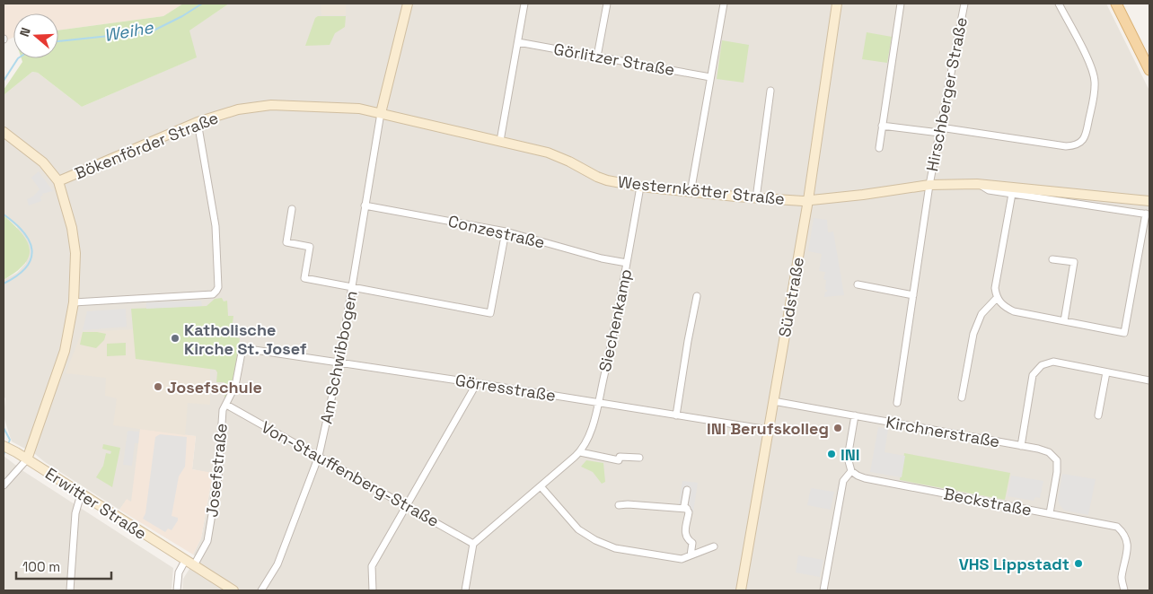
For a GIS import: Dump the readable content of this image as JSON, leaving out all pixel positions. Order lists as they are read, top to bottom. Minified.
{"streets":{"street":["Görlitzer Straße","Hirschberger Straße","Bökenförder Straße","Westernkötter Straße","Conzestraße","Südstraße","Siechenkamp","Am Schwibbogen","Görresstraße","Kirchnerstraße","Josefstraße","Von-Stauffenberg-Straße","Beckstraße","Erwitter Straße"]},"crossings":[["Hirschberger Straße","Westernkötter Straße"],["Bökenförder Straße","Westernkötter Straße"],["Bökenförder Straße","Am Schwibbogen"],["Bökenförder Straße","Erwitter Straße"],["Westernkötter Straße","Südstraße"],["Westernkötter Straße","Siechenkamp"],["Westernkötter Straße","Am Schwibbogen"],["Conzestraße","Siechenkamp"],["Conzestraße","Am Schwibbogen"],["Südstraße","Görresstraße"],["Südstraße","Kirchnerstraße"],["Siechenkamp","Görresstraße"],["Siechenkamp","Von-Stauffenberg-Straße"],["Am Schwibbogen","Görresstraße"],["Am Schwibbogen","Von-Stauffenberg-Straße"],["Görresstraße","Josefstraße"],["Kirchnerstraße","Beckstraße"],["Josefstraße","Von-Stauffenberg-Straße"],["Josefstraße","Erwitter Straße"]],"water":["Weihe"],"places":["Katholische Kirche St. Josef","Josefschule","INI Berufskolleg","INI","VHS Lippstadt"],"scale_bar":"100 m","north":"left"}
